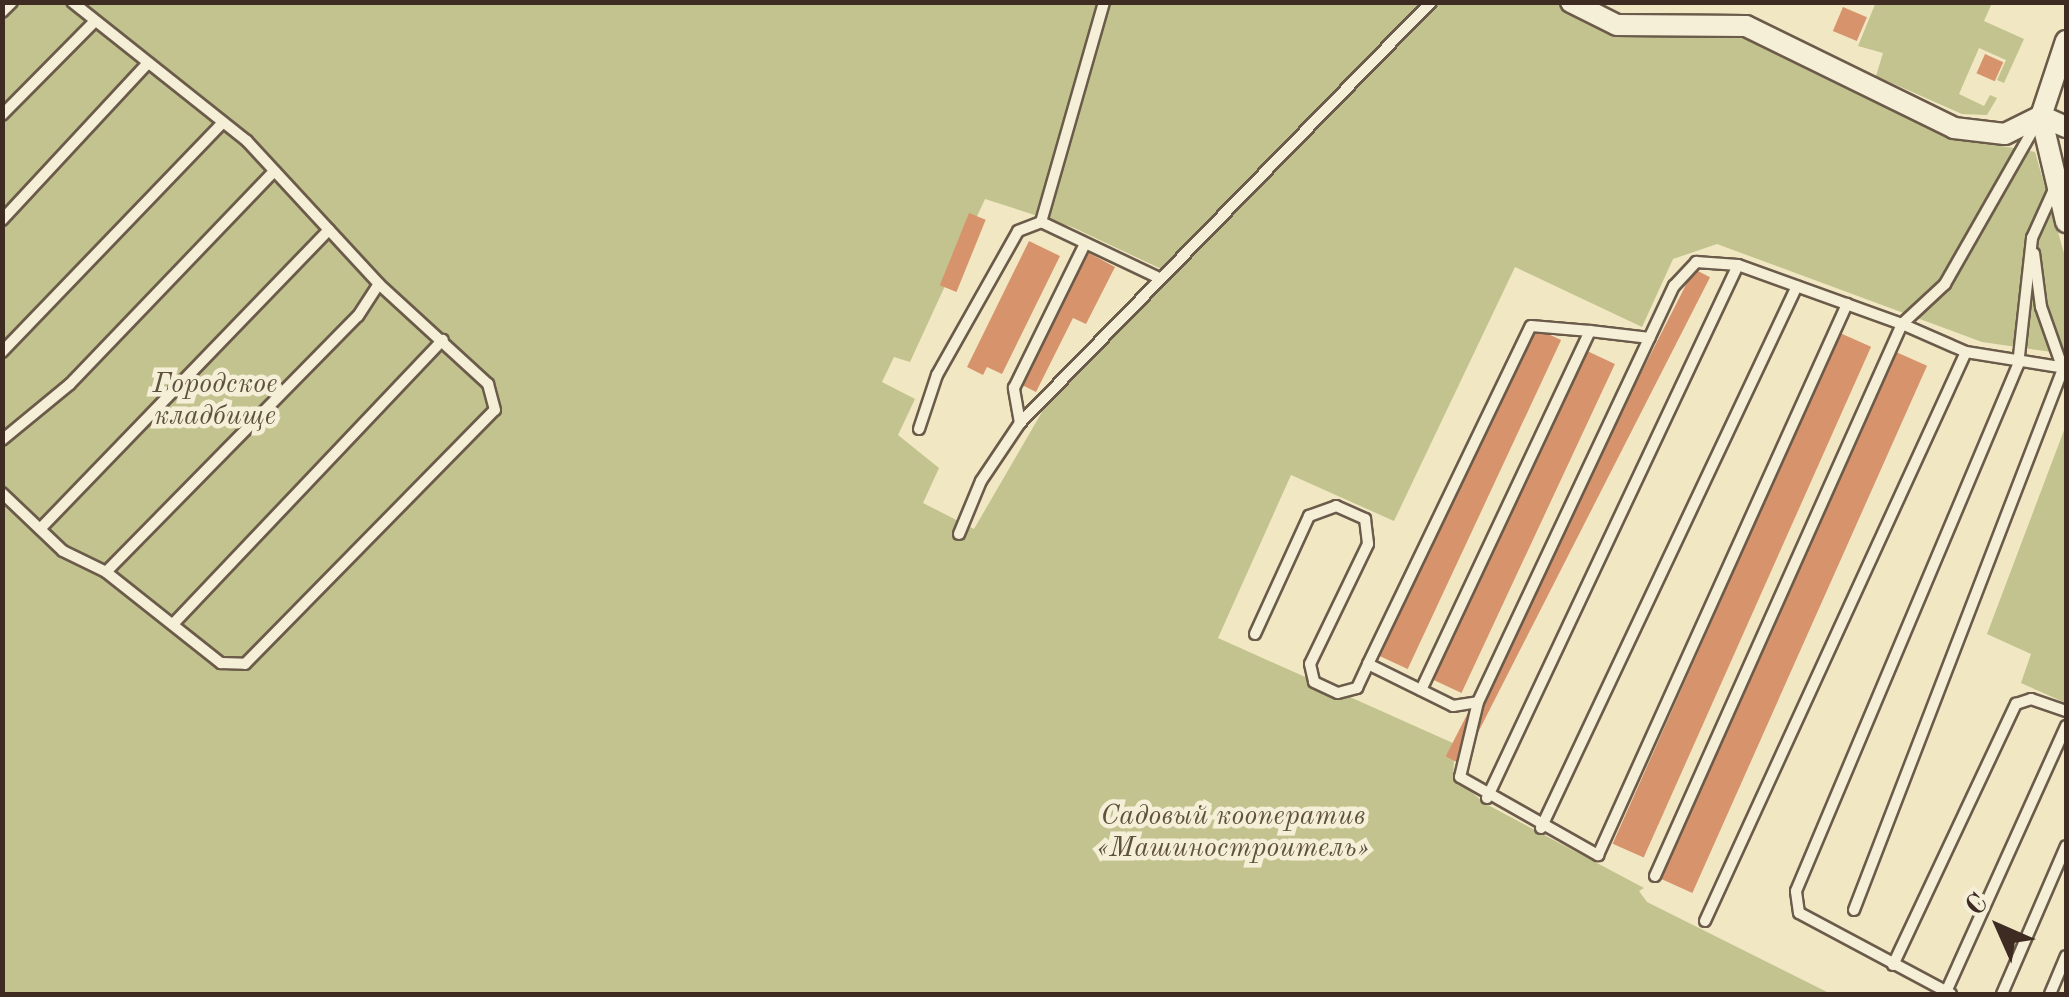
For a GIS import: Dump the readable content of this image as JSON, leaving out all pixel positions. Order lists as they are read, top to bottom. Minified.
{"parks":["Городское кладбище","Садовый кооператив «Машиностроитель»"],"north":"top left"}
